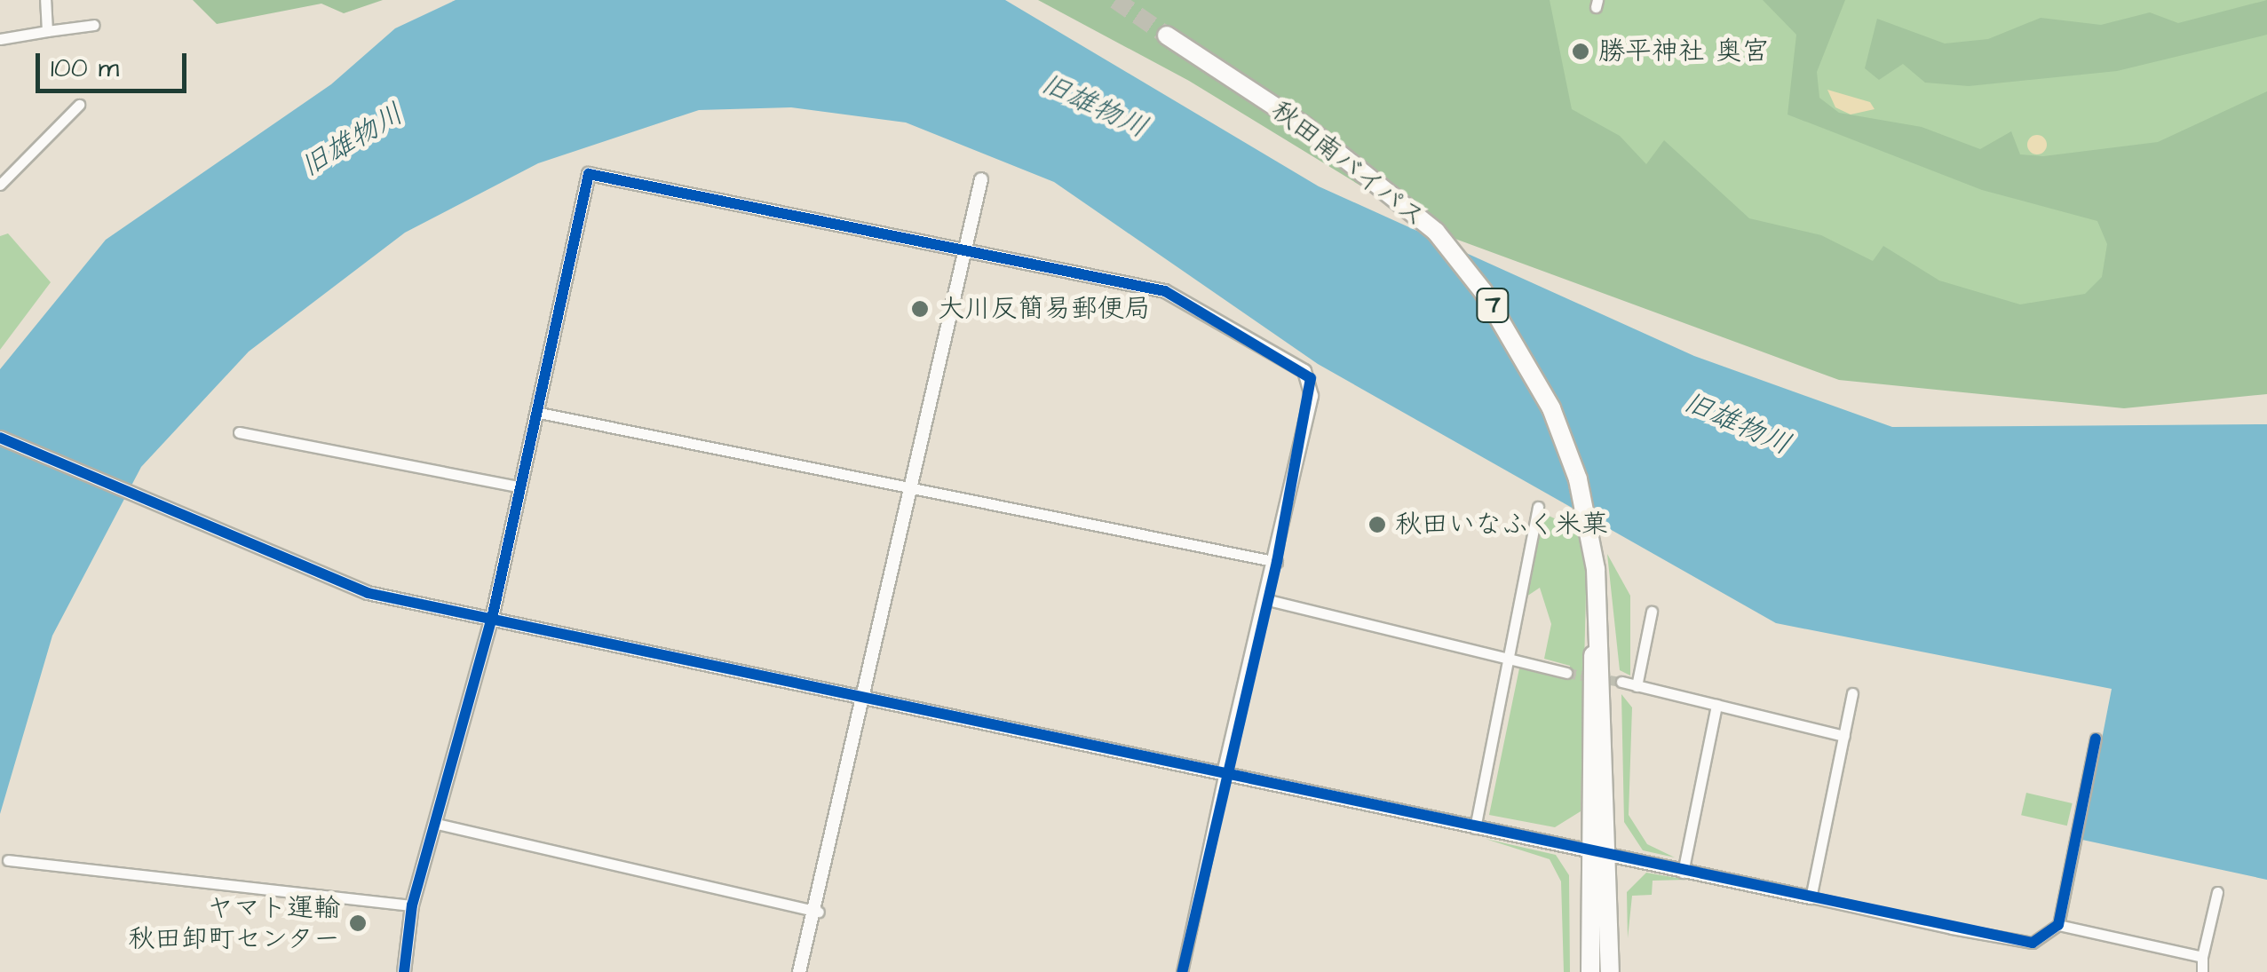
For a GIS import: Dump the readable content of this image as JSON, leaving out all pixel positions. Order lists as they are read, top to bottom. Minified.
{"streets":{"highway":["秋田南バイパス","7"]},"water":["旧雄物川"],"places":["勝平神社 奥宮","大川反簡易郵便局","秋田いなふく米菓","ヤマト運輸 秋田卸町センター"],"scale_bar":"100 m"}
